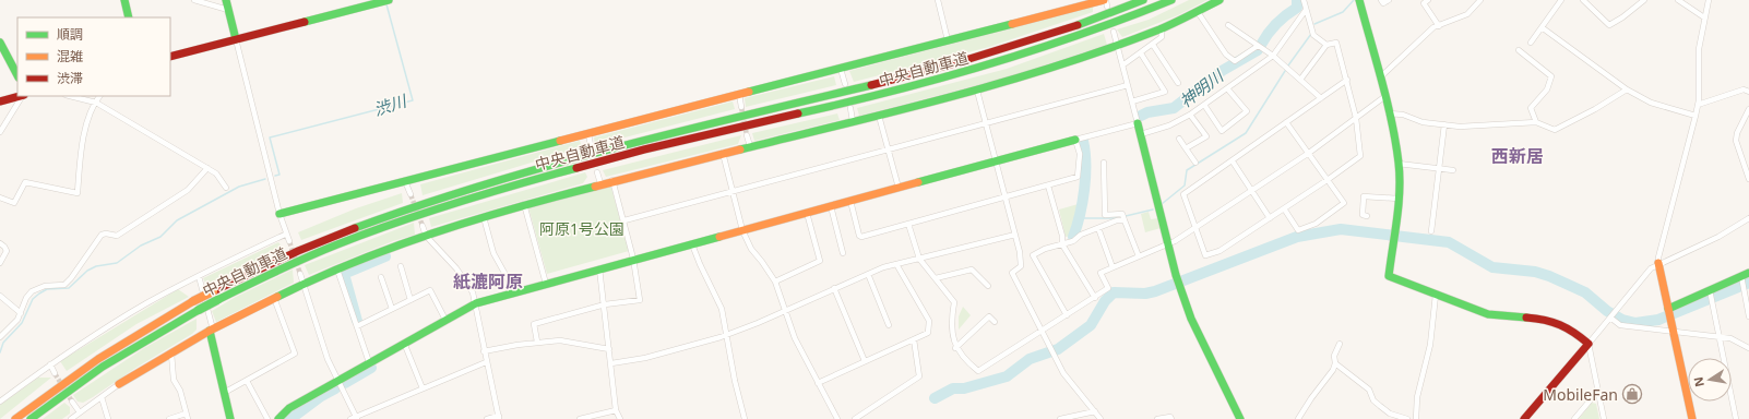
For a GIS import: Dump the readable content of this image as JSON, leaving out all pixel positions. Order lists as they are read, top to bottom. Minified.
{"streets":{"main road":["中央自動車道"]},"districts":["西新居","紙漉阿原"],"water":["神明川","渋川"],"parks":["阿原1号公園"],"places":{"shop":["MobileFan"]},"legend":["順調","混雑","渋滞"],"north":"left"}
